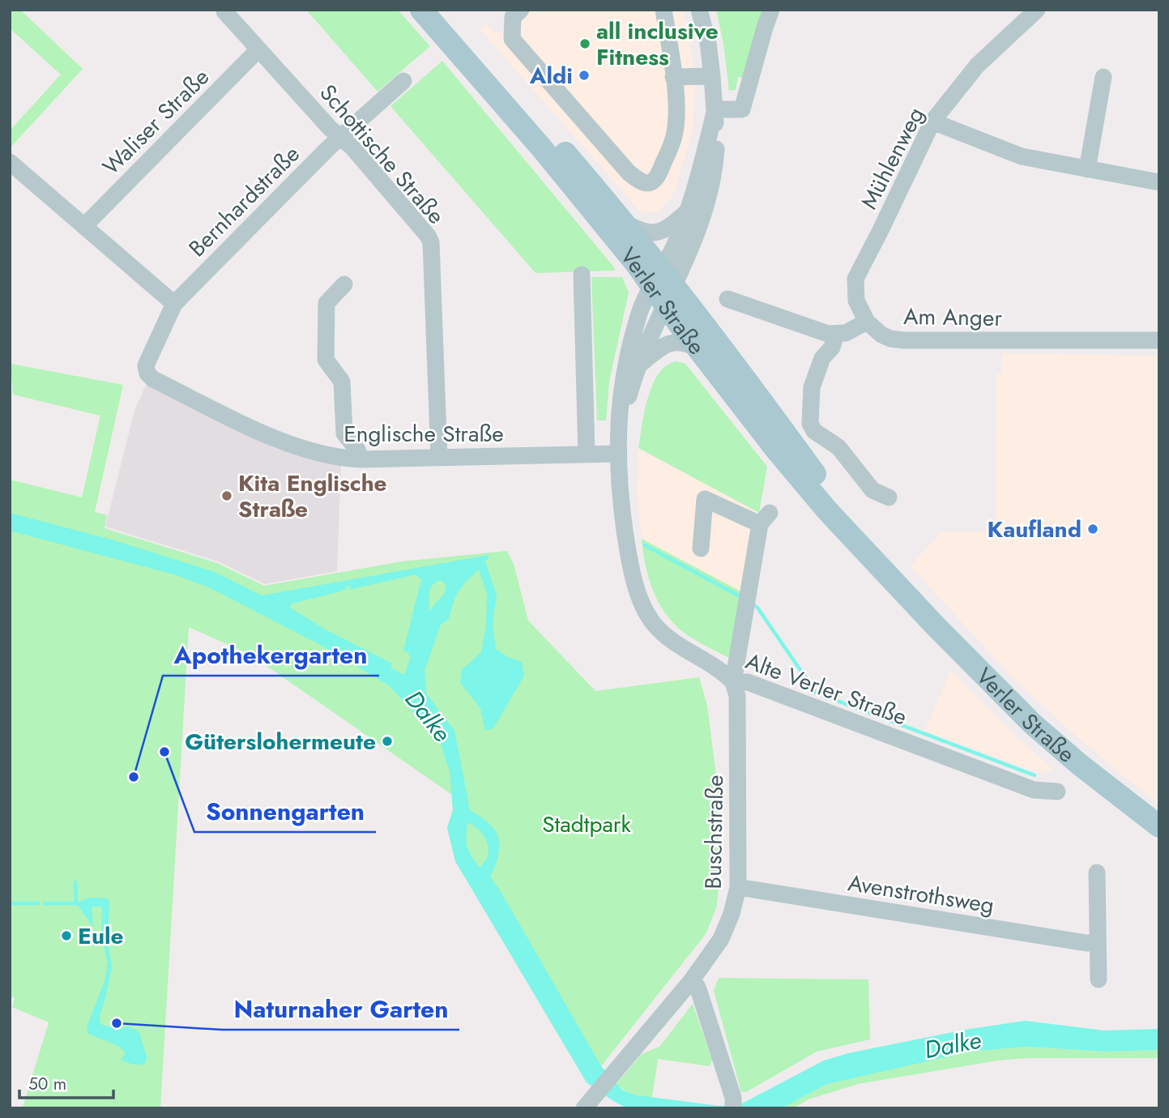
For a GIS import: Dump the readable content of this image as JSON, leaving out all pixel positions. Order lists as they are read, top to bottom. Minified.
{"streets":{"main road":["Verler Straße"],"street":["Waliser Straße","Schottische Straße","Mühlenweg","Bernhardstraße","Am Anger","Englische Straße","Alte Verler Straße","Buschstraße","Avenstrothsweg"]},"crossings":[["Waliser Straße","Schottische Straße"],["Schottische Straße","Bernhardstraße"],["Schottische Straße","Englische Straße"],["Mühlenweg","Am Anger"],["Bernhardstraße","Englische Straße"],["Verler Straße","Alte Verler Straße"],["Englische Straße","Alte Verler Straße"],["Alte Verler Straße","Buschstraße"],["Buschstraße","Avenstrothsweg"]],"water":["Dalke"],"parks":["Stadtpark"],"places":["all inclusive Fitness","Aldi","Kita Englische Straße","Kaufland","Güterslohermeute","Sonnengarten","Apothekergarten","Eule","Naturnaher Garten"],"scale_bar":"50 m"}
